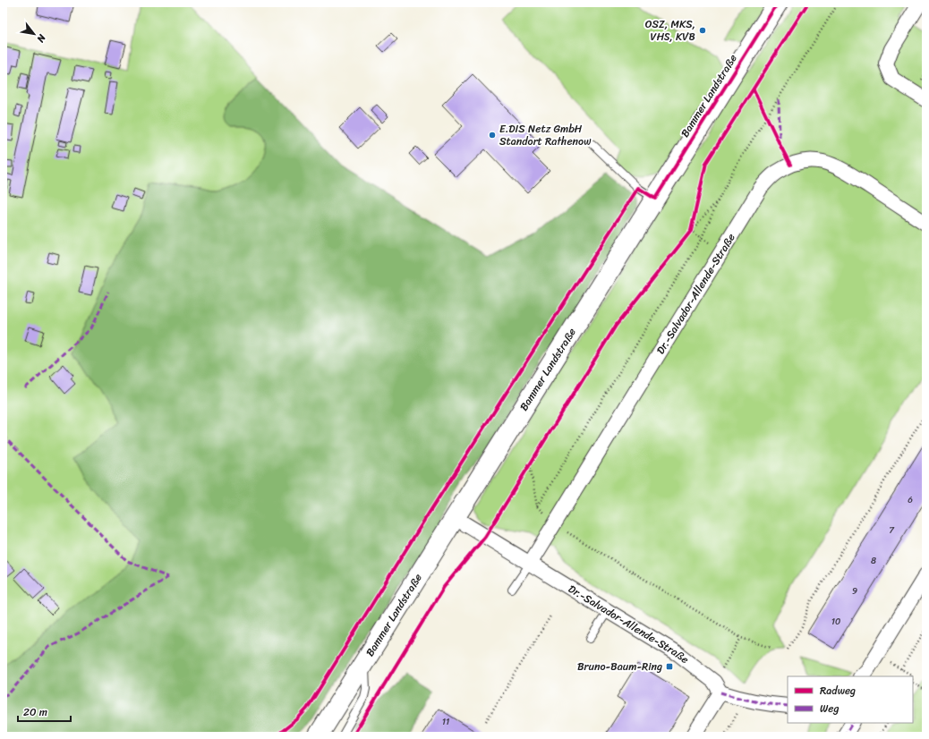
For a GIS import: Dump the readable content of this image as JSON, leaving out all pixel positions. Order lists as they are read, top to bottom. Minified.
{"streets":{"main road":["Bammer Landstraße"],"street":["Dr.-Salvador-Allende-Straße"]},"crossings":[["Bammer Landstraße","Dr.-Salvador-Allende-Straße"]],"places":{"other":["OSZ, MKS, VHS, KVB","E.DIS Netz GmbH Standort Rathenow"],"transit":["Bruno-Baum-Ring"]},"house_numbers":["6","7","8","9","10","11"],"legend":["Radweg","Weg"],"scale_bar":"20 m","north":"bottom right"}
